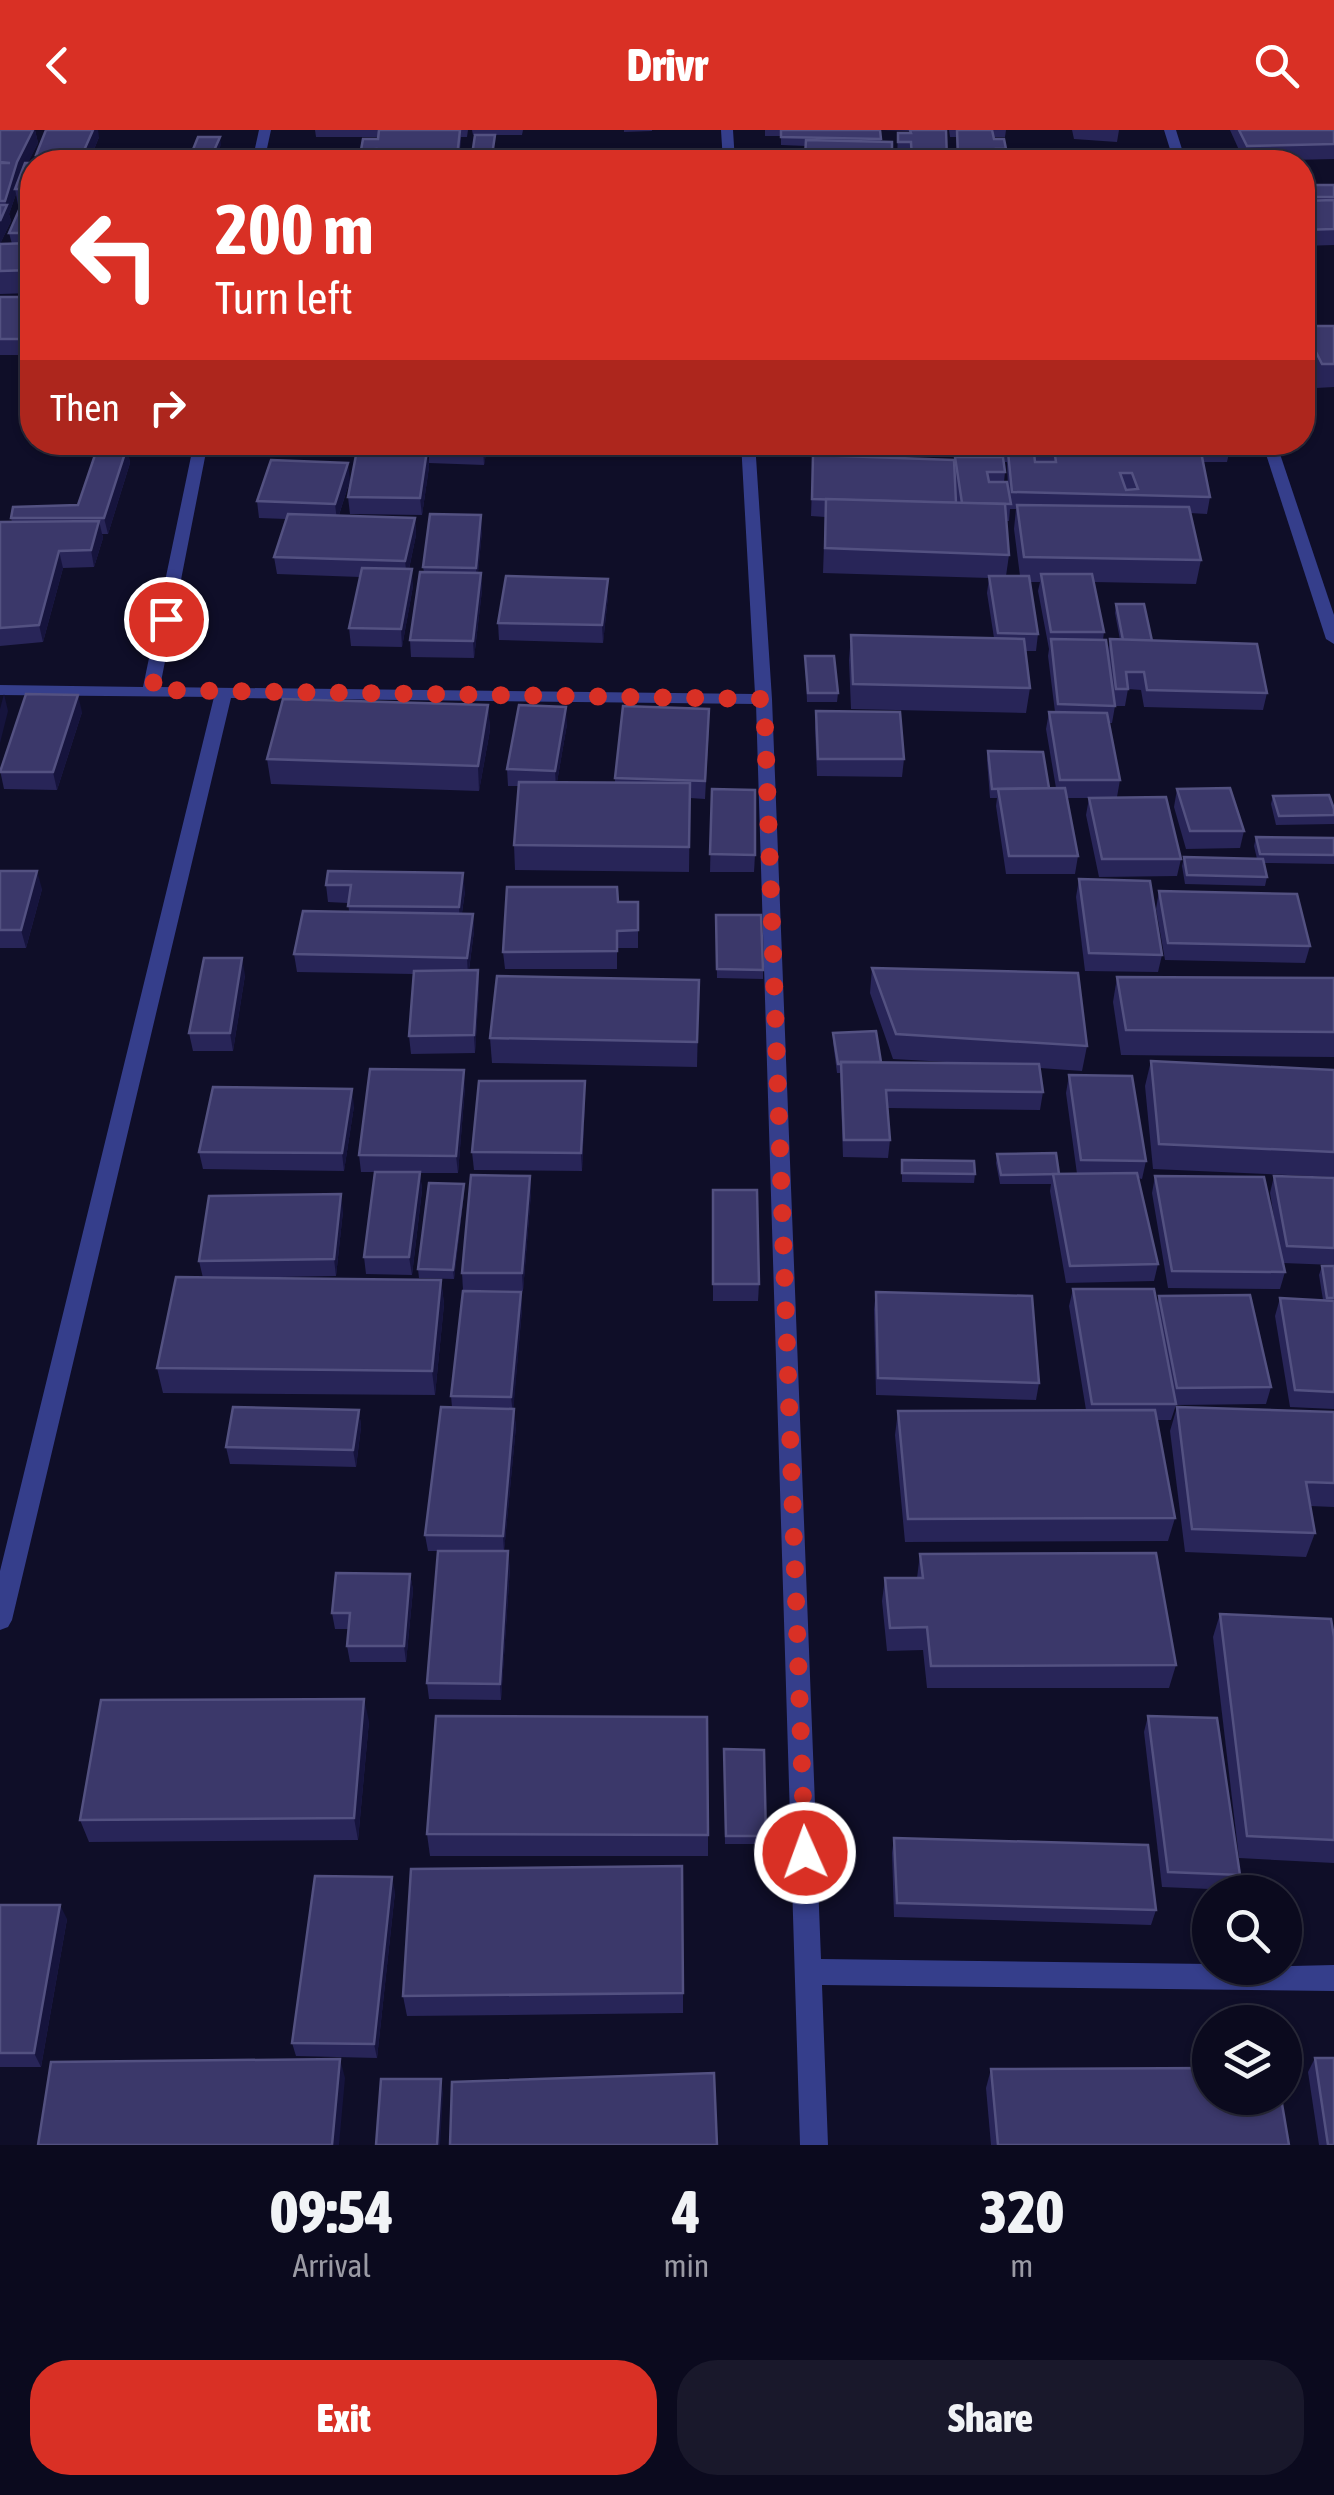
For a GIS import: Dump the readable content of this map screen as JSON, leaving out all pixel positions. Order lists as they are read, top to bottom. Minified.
{"page":{"header":"Drivr","turn":["200 m","Turn left"],"then":"Then","eta":["09:54","Arrival","4","min","320","m"],"buttons":["Exit","Share"]}}
